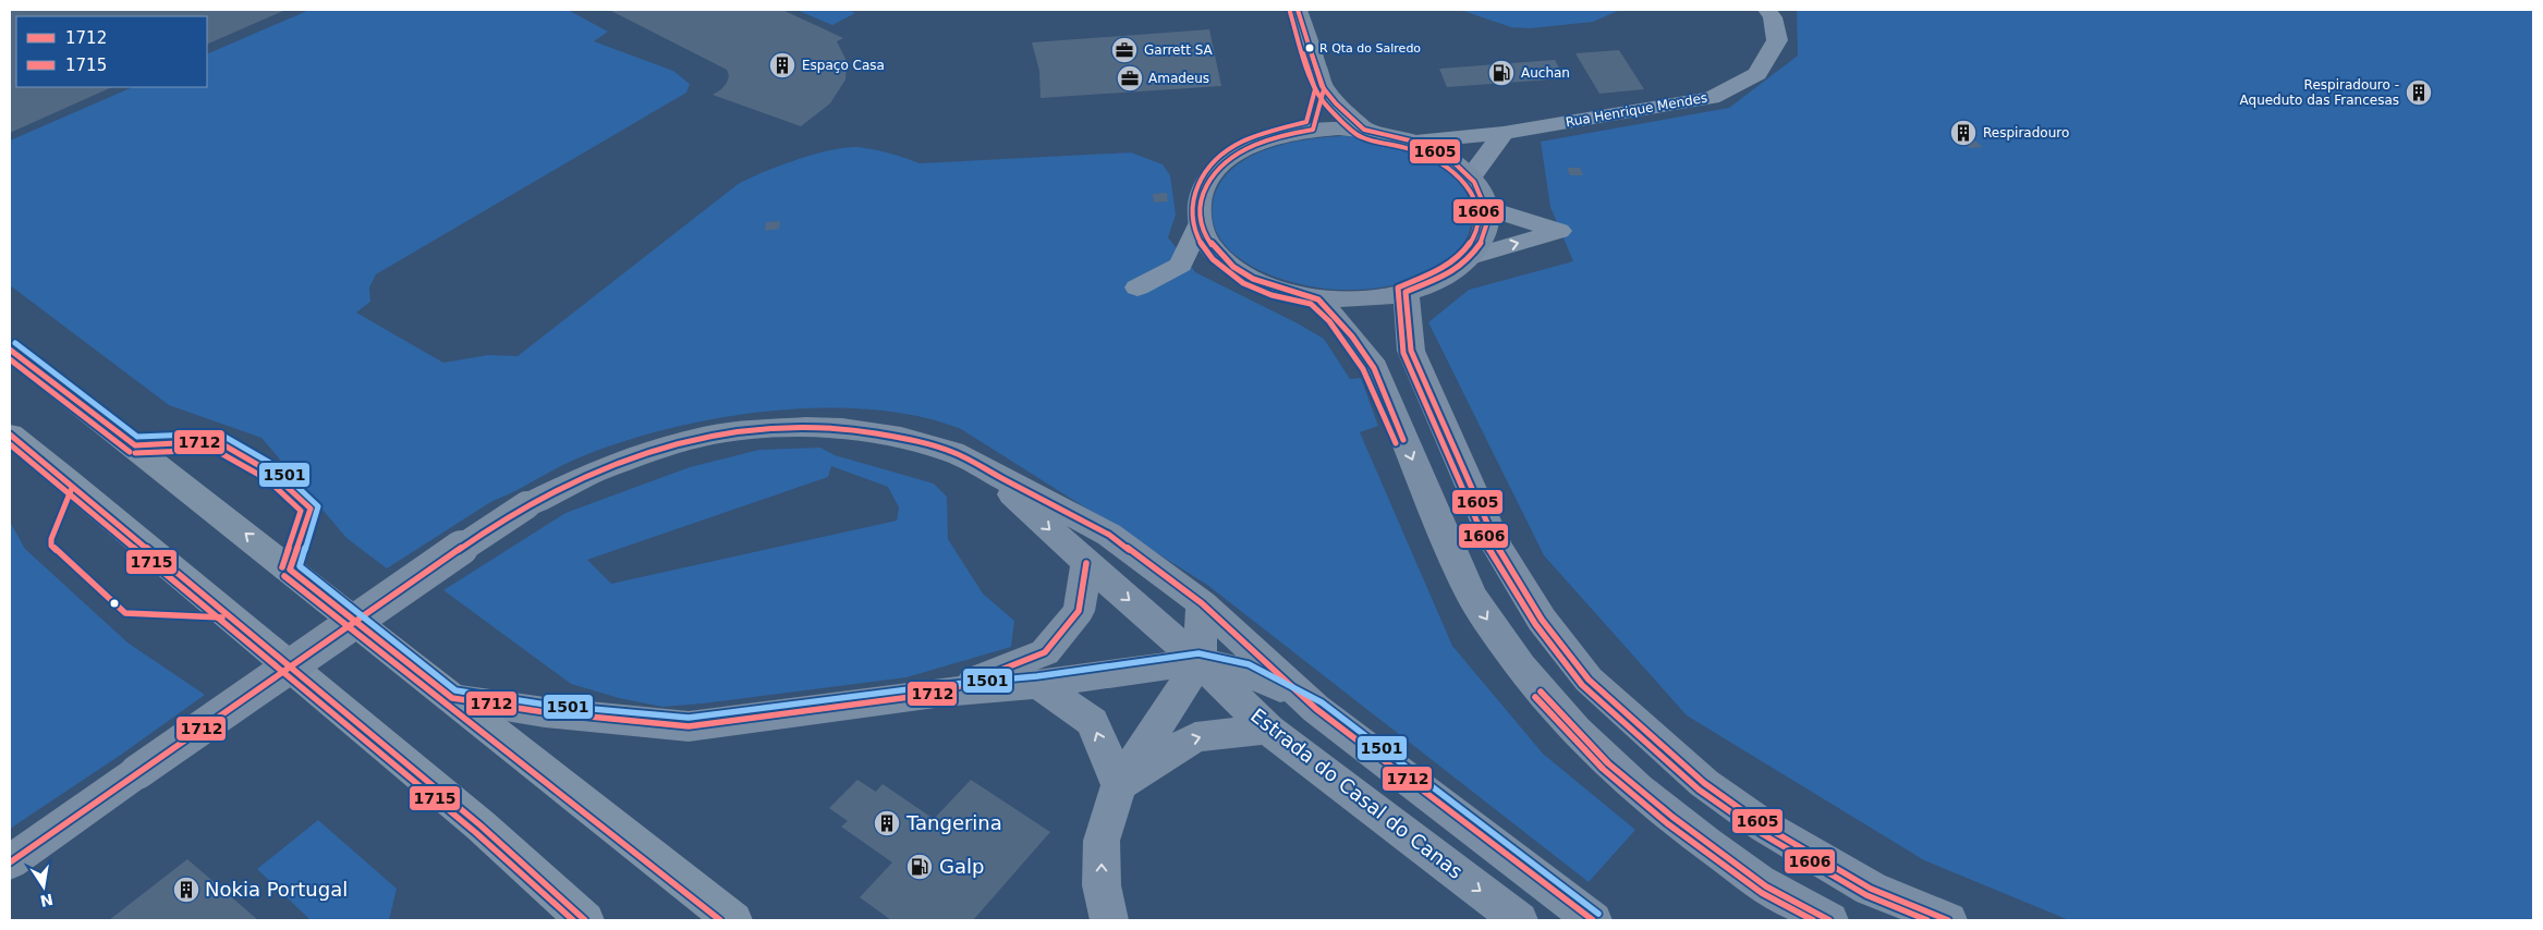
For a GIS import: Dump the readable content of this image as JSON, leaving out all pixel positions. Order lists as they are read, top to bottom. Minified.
{"streets":{"street":["Rua Henrique Mendes","Estrada do Casal do Canas"]},"places":{"other":["R Qta do Salredo"],"office":["Garrett SA","Amadeus"],"building":["Espaço Casa","Respiradouro - Aqueduto das Francesas","Respiradouro","Tangerina","Nokia Portugal"],"fuel station":["Auchan","Galp"]},"lines":["transit line 1605","transit line 1606","transit line 1501","transit line 1712","transit line 1715"],"legend":["1712","1715"],"north":"bottom"}
